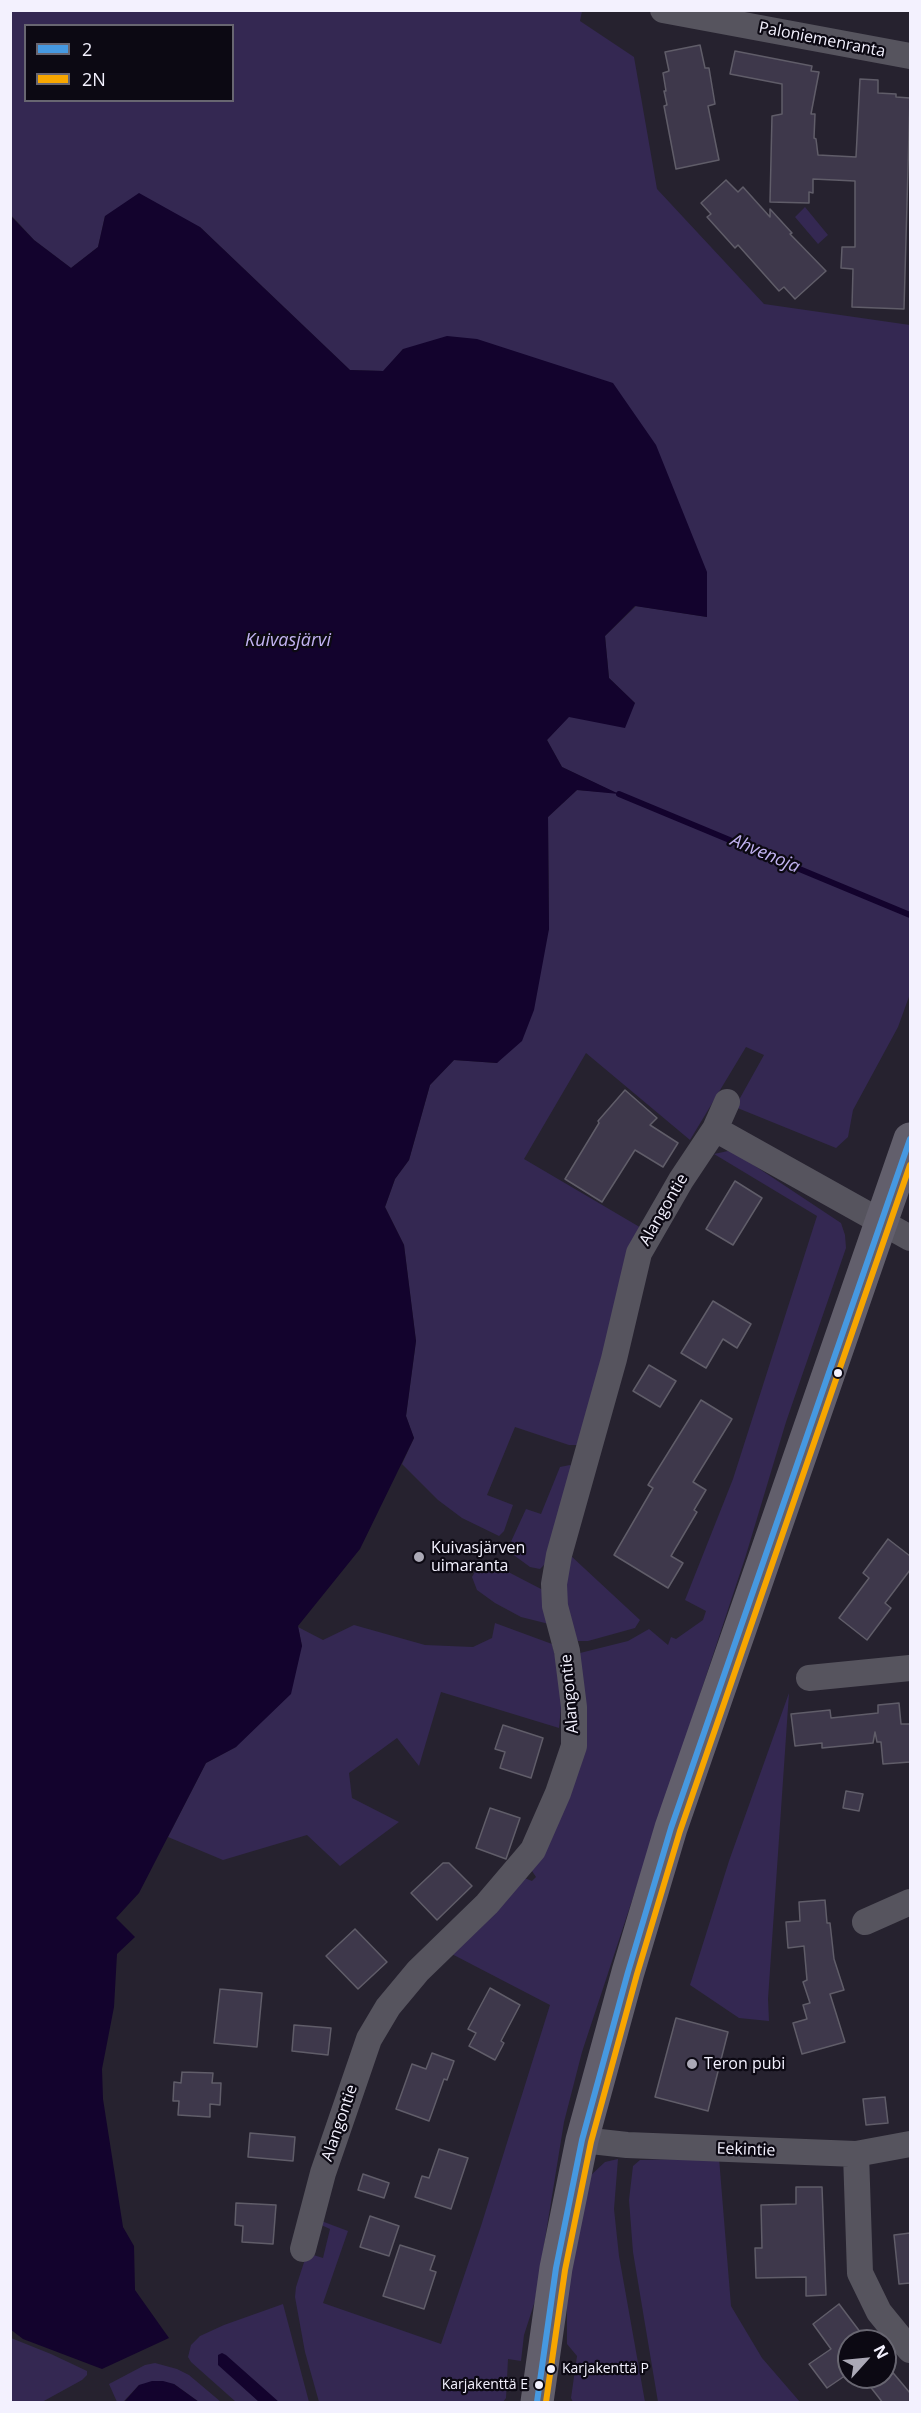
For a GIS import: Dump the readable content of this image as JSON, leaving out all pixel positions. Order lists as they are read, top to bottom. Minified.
{"streets":{"street":["Paloniemenranta","Alangontie","Eekintie"]},"water":["Kuivasjärvi","Ahvenoja"],"places":["Kuivasjärven uimaranta","Teron pubi","Karjakenttä P","Karjakenttä E"],"lines":["transit line 2","transit line 2N"],"legend":["2","2N"],"north":"top right"}
